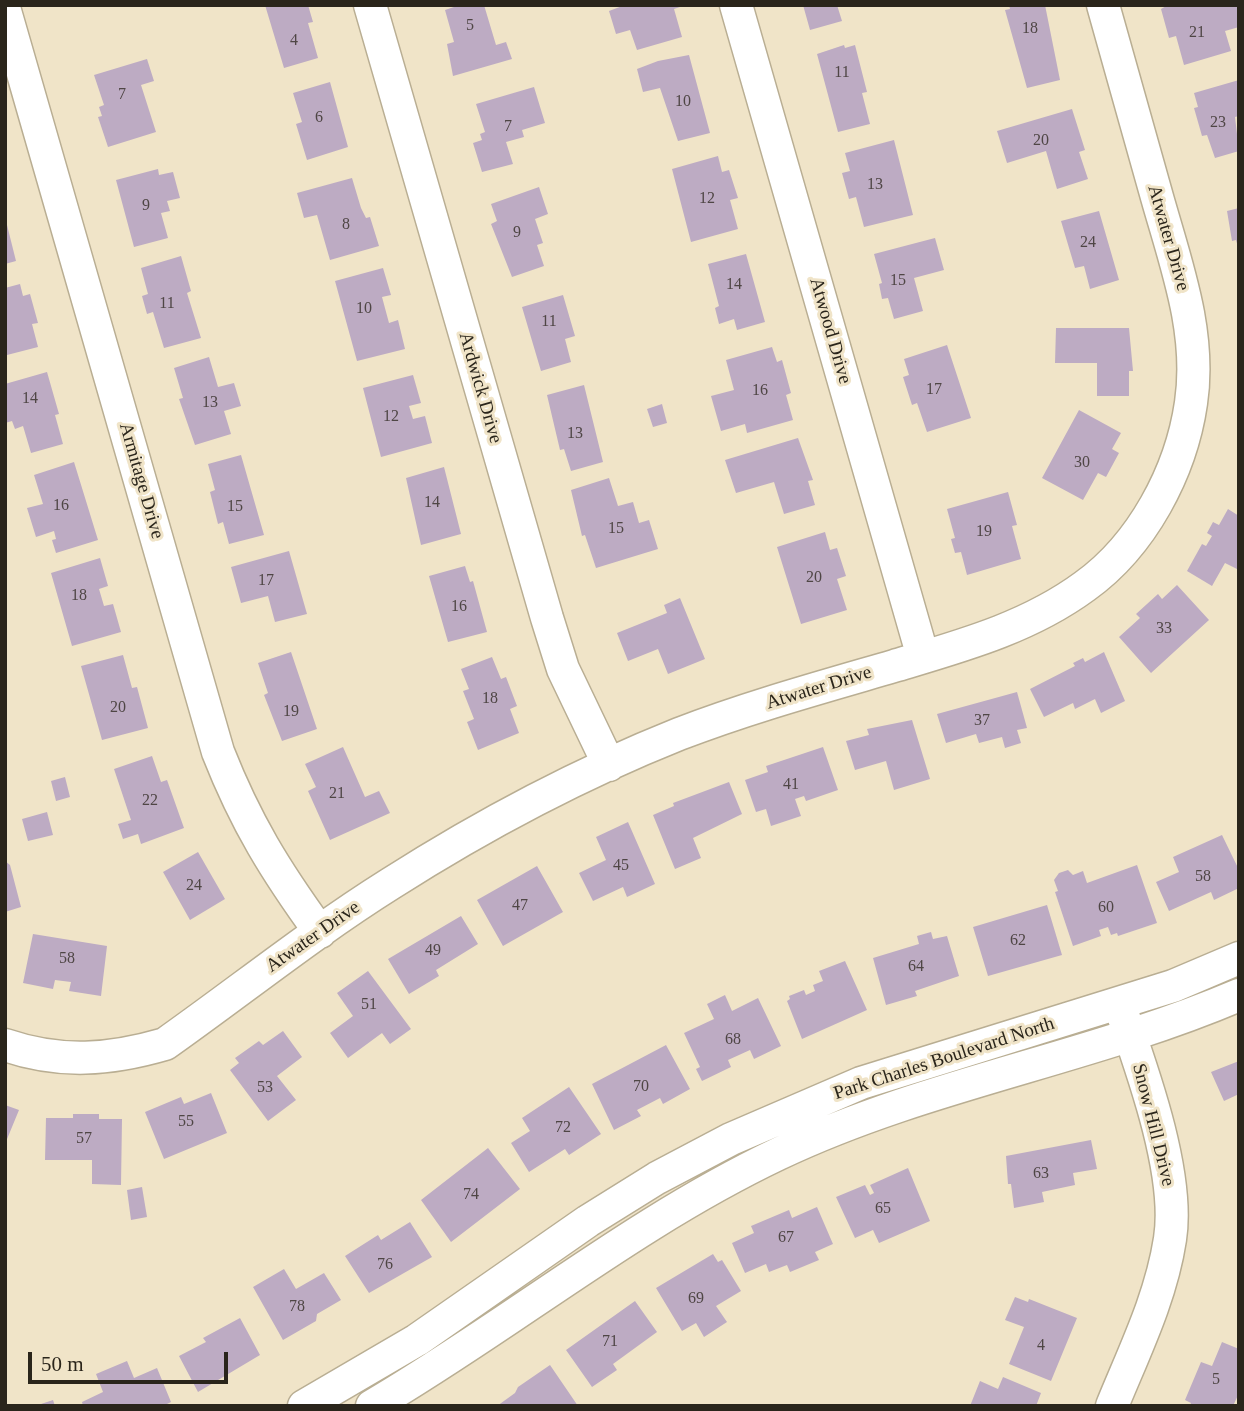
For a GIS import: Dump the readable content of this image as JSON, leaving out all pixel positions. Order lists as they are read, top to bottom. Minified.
{"streets":{"street":["Atwater Drive","Atwood Drive","Ardwick Drive","Armitage Drive","Park Charles Boulevard North","Snow Hill Drive"]},"crossings":[["Atwater Drive","Atwood Drive"],["Atwater Drive","Ardwick Drive"],["Atwater Drive","Armitage Drive"],["Park Charles Boulevard North","Snow Hill Drive"]],"house_numbers":["5","18","21","4","11","7","10","6","23","7","20","13","12","9","8","9","24","15","14","11","10","11","17","16","14","13","12","13","30","14","16","15","15","19","20","17","18","16","33","18","20","19","37","41","21","22","45","58","24","47","60","62","49","58","64","51","68","70","53","55","72","57","63","74","65","67","76","69","78","71","4","5"],"scale_bar":"50 m"}
